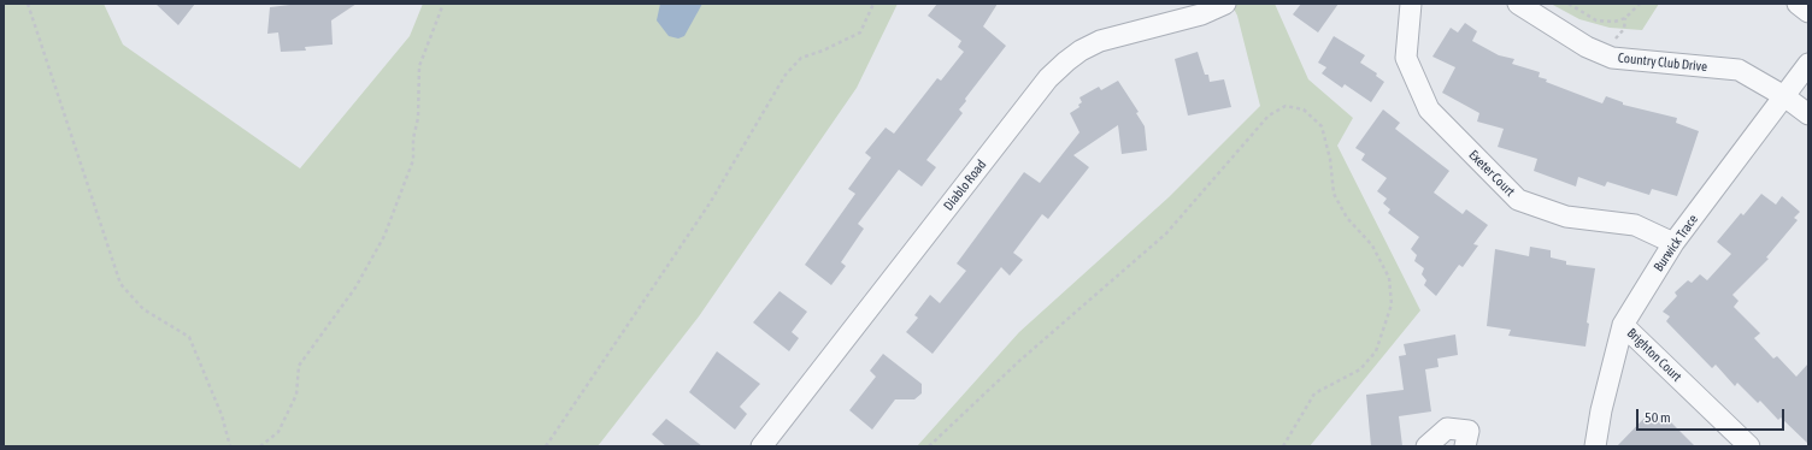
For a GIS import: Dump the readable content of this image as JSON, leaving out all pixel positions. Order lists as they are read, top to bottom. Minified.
{"streets":{"street":["Country Club Drive","Exeter Court","Diablo Road","Burwick Trace","Brighton Court"]},"crossings":[["Country Club Drive","Burwick Trace"],["Exeter Court","Burwick Trace"],["Burwick Trace","Brighton Court"]],"scale_bar":"50 m"}
